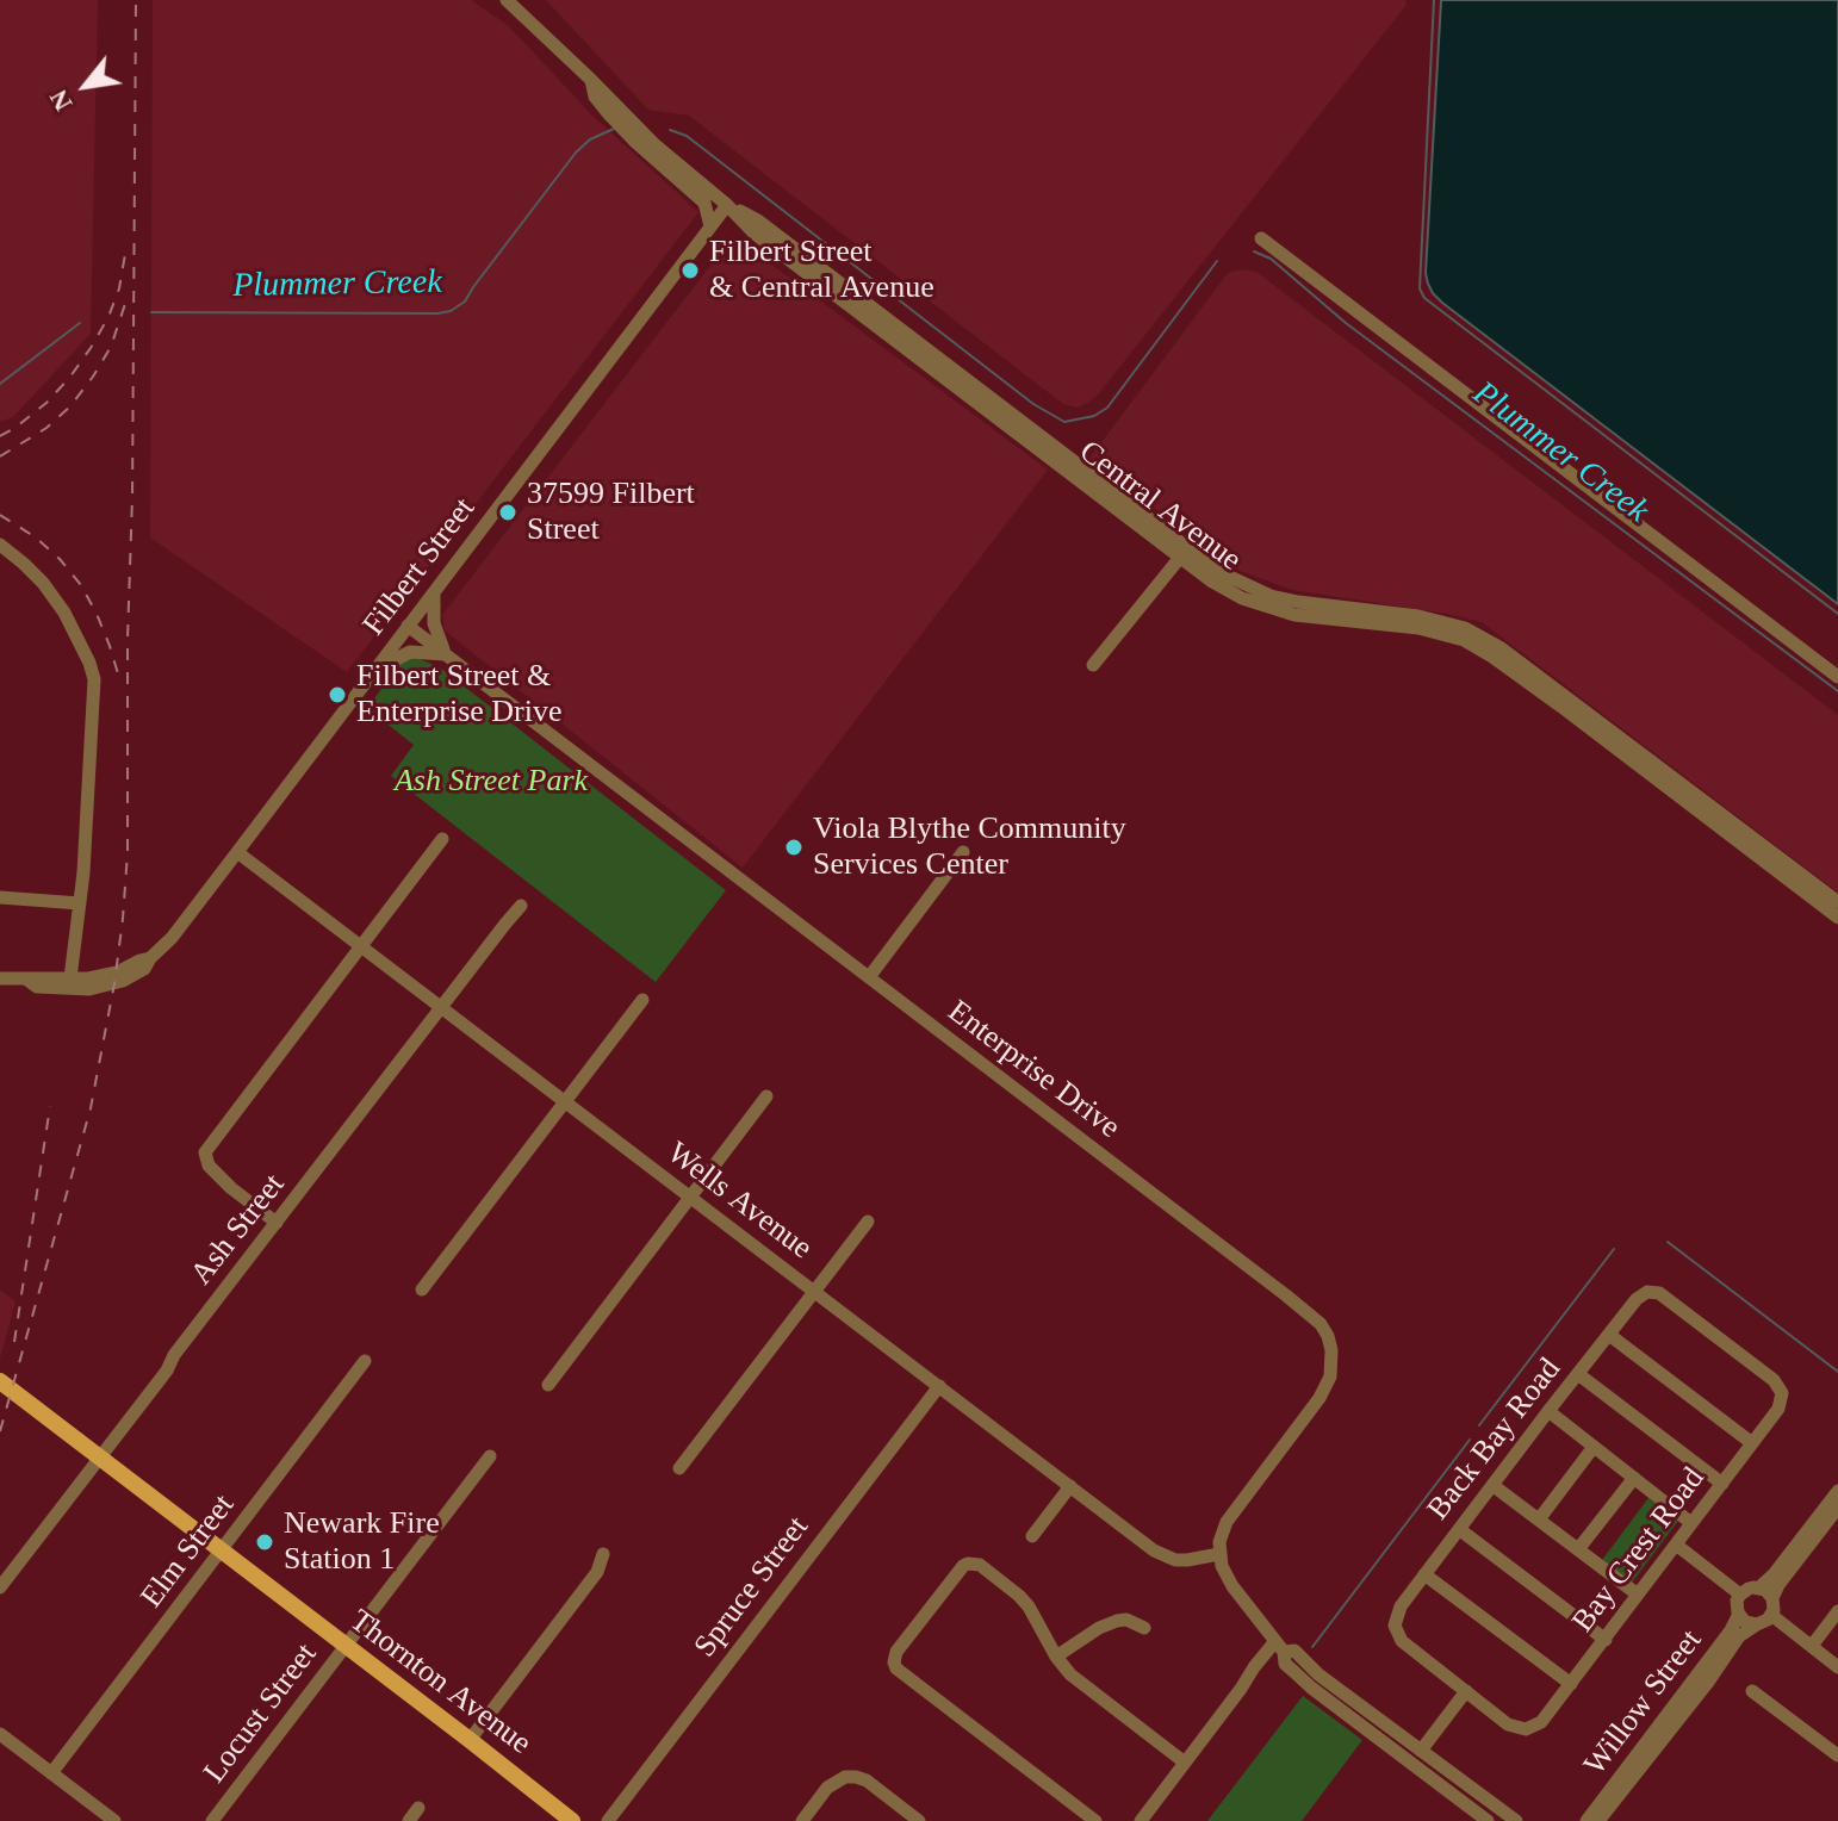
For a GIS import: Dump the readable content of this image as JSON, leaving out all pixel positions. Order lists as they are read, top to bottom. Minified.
{"streets":{"main road":["Thornton Avenue"],"street":["Central Avenue","Filbert Street","Enterprise Drive","Wells Avenue","Ash Street","Back Bay Road","Bay Crest Road","Elm Street","Spruce Street","Willow Street","Locust Street"]},"crossings":[["Central Avenue","Filbert Street"],["Filbert Street","Enterprise Drive"],["Filbert Street","Wells Avenue"],["Enterprise Drive","Wells Avenue"],["Wells Avenue","Ash Street"],["Wells Avenue","Spruce Street"],["Ash Street","Thornton Avenue"],["Back Bay Road","Bay Crest Road"],["Elm Street","Thornton Avenue"],["Thornton Avenue","Locust Street"]],"water":["Plummer Creek"],"parks":["Ash Street Park"],"places":["Filbert Street & Central Avenue","37599 Filbert Street","Filbert Street & Enterprise Drive","Viola Blythe Community Services Center","Newark Fire Station 1"],"north":"bottom left"}
